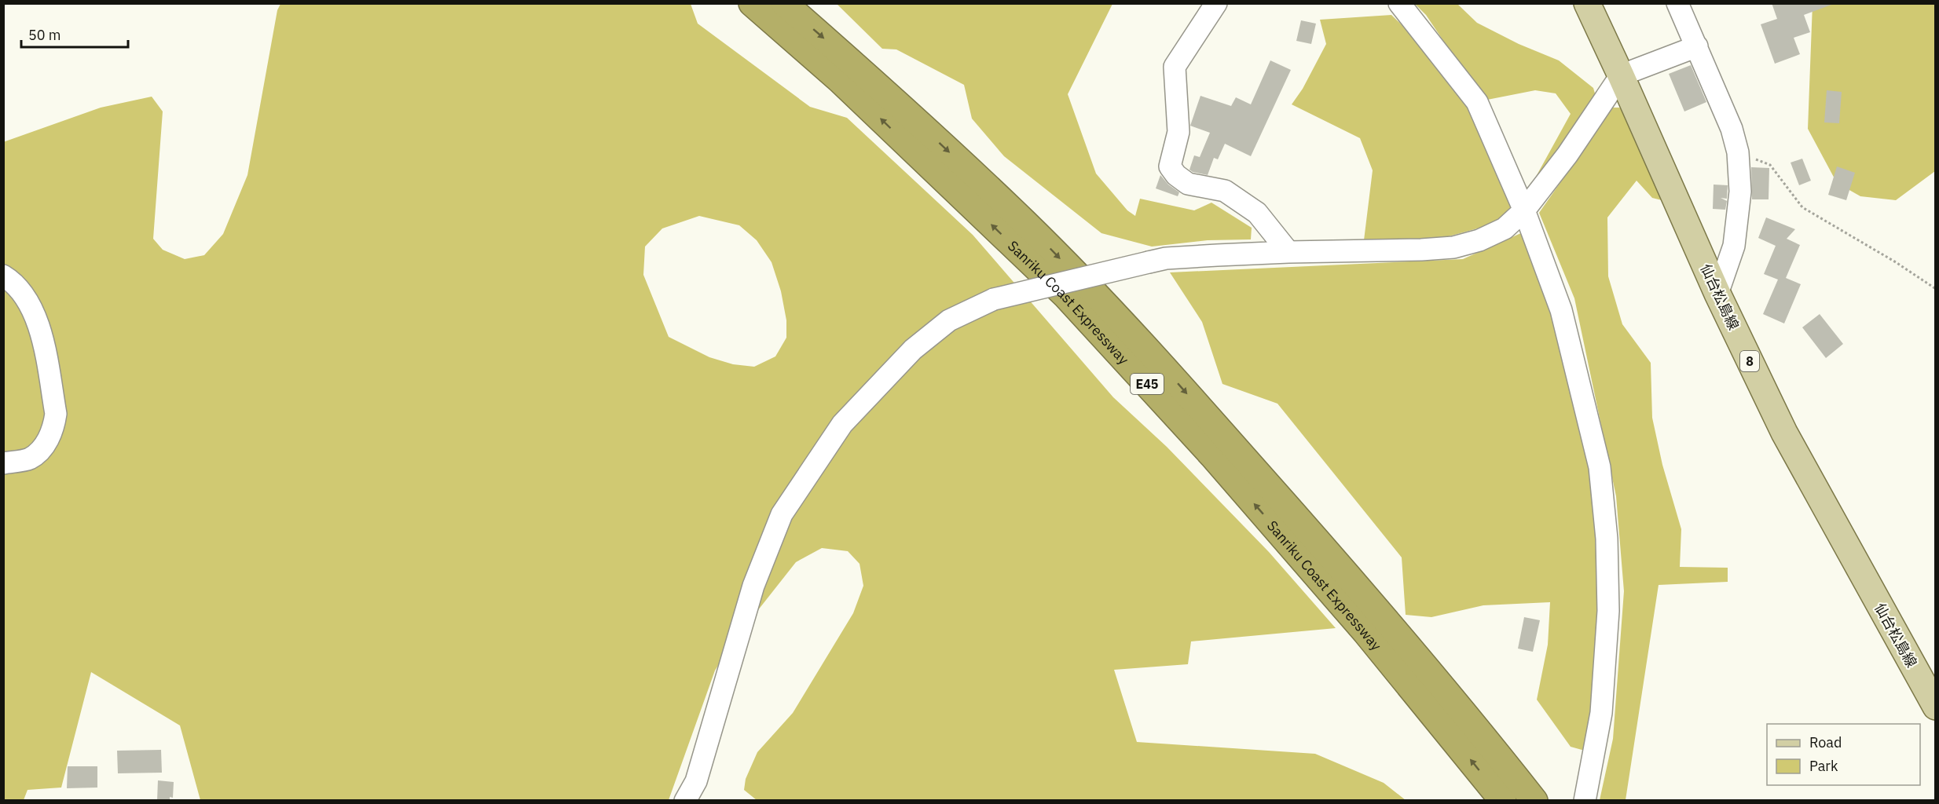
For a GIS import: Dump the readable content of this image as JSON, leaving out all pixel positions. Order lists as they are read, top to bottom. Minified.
{"streets":{"highway":["Sanriku Coast Expressway","E45"],"main road":["仙台松島線","8"]},"legend":["Road","Park"],"scale_bar":"50 m"}
